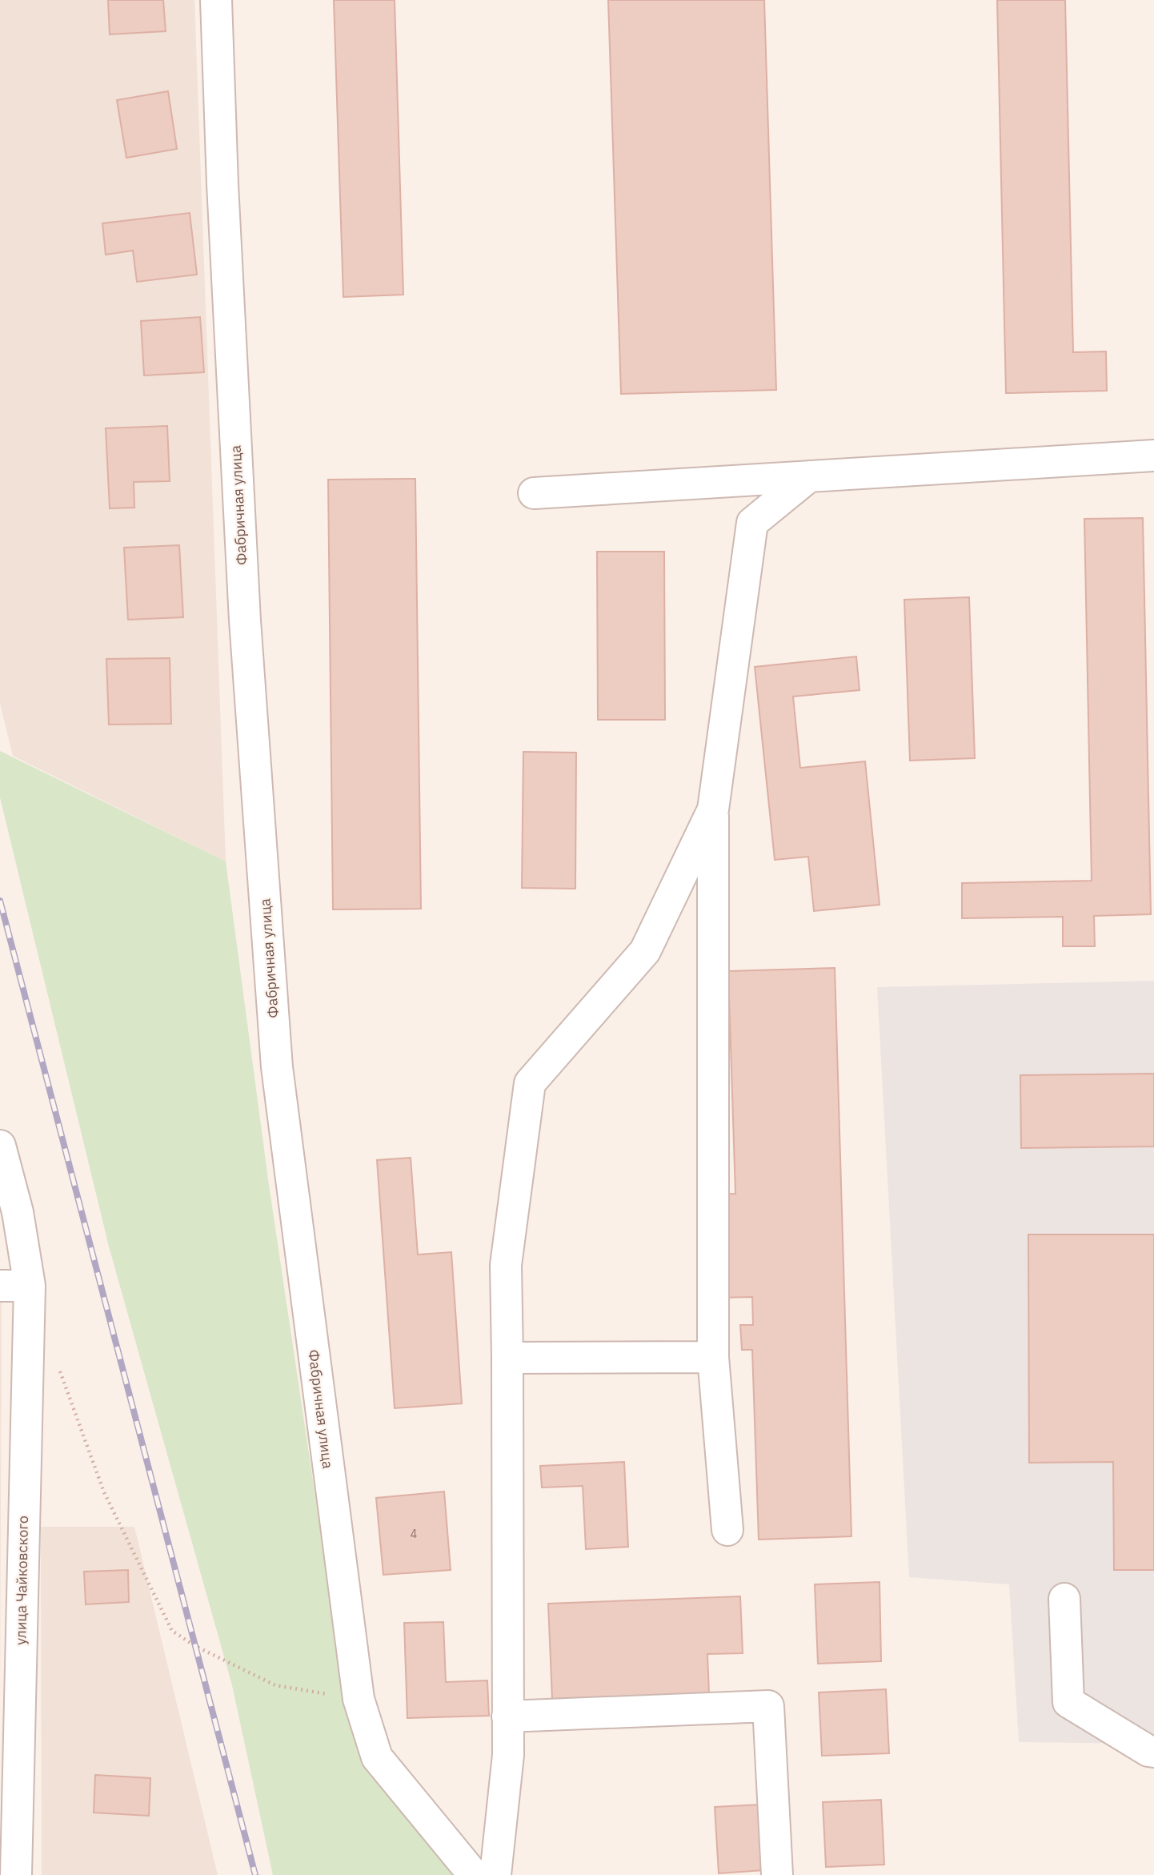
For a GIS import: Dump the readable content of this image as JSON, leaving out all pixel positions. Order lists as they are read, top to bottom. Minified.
{"streets":{"street":["Фабричная улица","улица Чайковского"]},"house_numbers":["4"]}
